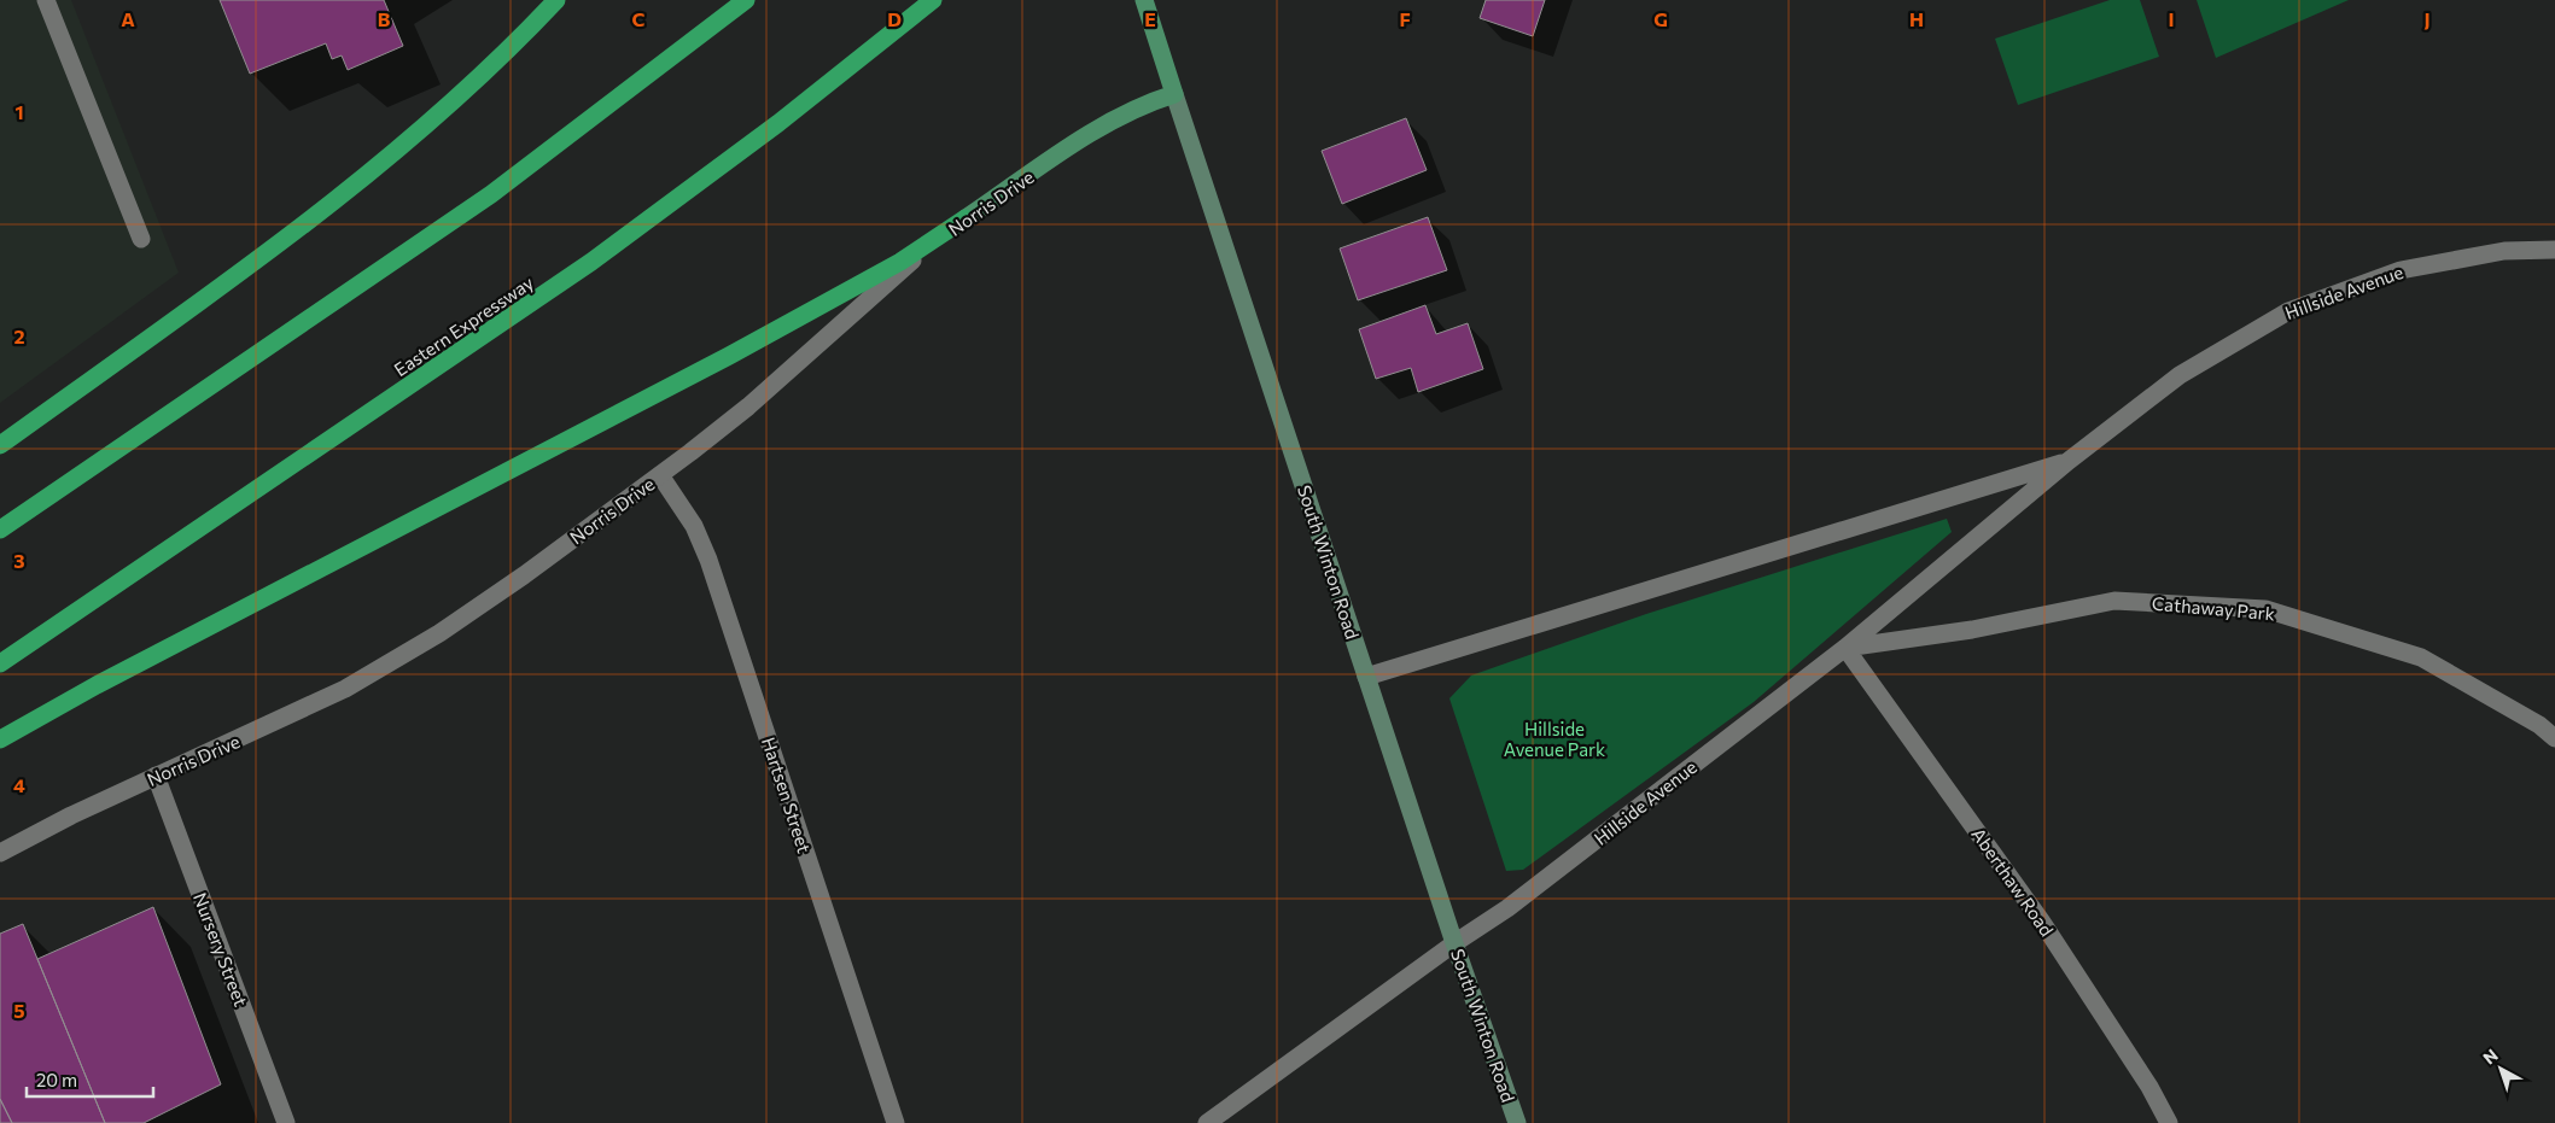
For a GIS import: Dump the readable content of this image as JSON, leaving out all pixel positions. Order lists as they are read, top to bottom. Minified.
{"streets":{"highway":["Eastern Expressway"],"main road":["Norris Drive","South Winton Road"],"street":["Hillside Avenue","Cathaway Park","Hartsen Street","Aberthaw Road","Nursery Street"]},"crossings":[["Norris Drive","South Winton Road"],["Norris Drive","Hartsen Street"],["Norris Drive","Nursery Street"],["Hillside Avenue","South Winton Road"],["Hillside Avenue","Cathaway Park"],["Hillside Avenue","Aberthaw Road"],["Cathaway Park","Aberthaw Road"]],"parks":["Hillside Avenue Park"],"scale_bar":"20 m","north":"top left","grid":{"columns":["A","B","C","D","E","F","G","H","I","J"],"rows":["1","2","3","4","5"]}}
